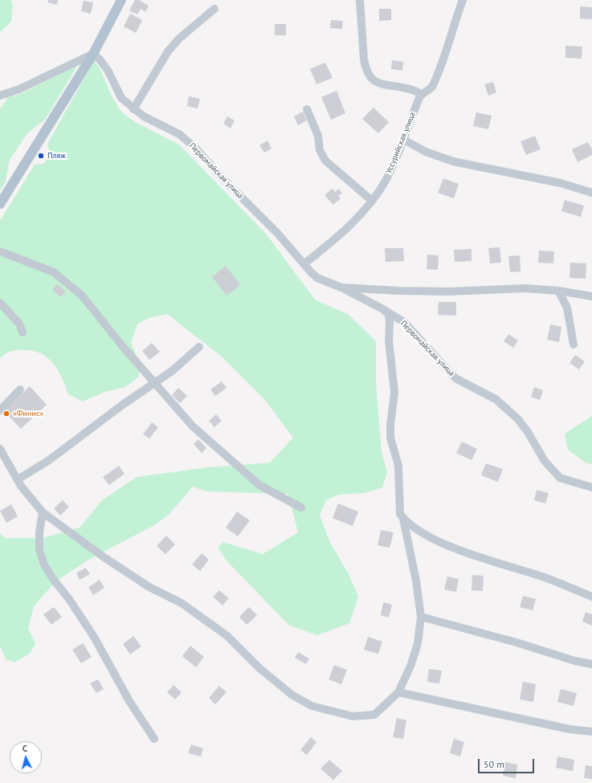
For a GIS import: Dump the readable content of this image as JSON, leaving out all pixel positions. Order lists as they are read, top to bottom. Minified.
{"streets":{"street":["Уссурийская улица","Первомайская улица"]},"crossings":[["Уссурийская улица","Первомайская улица"]],"places":["Пляж","«Финис»"],"scale_bar":"50 m","north":"top"}
